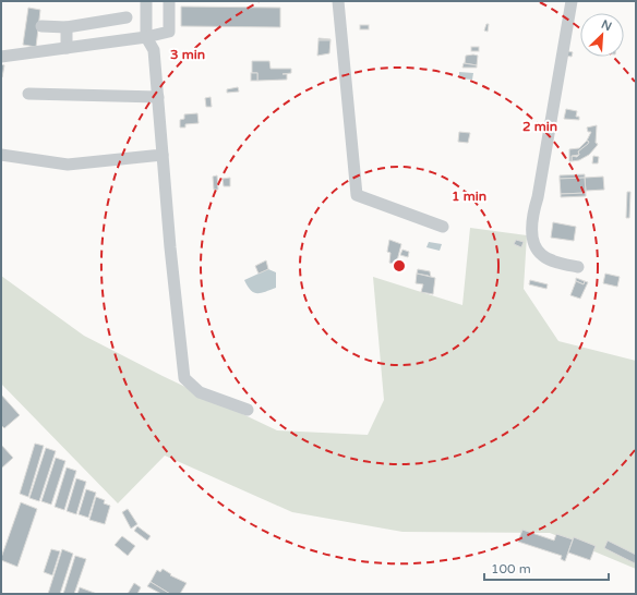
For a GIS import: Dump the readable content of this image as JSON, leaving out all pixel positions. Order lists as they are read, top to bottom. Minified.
{"scale_bar":"100 m","north":"top right","rings":["3 min","2 min","1 min"]}
